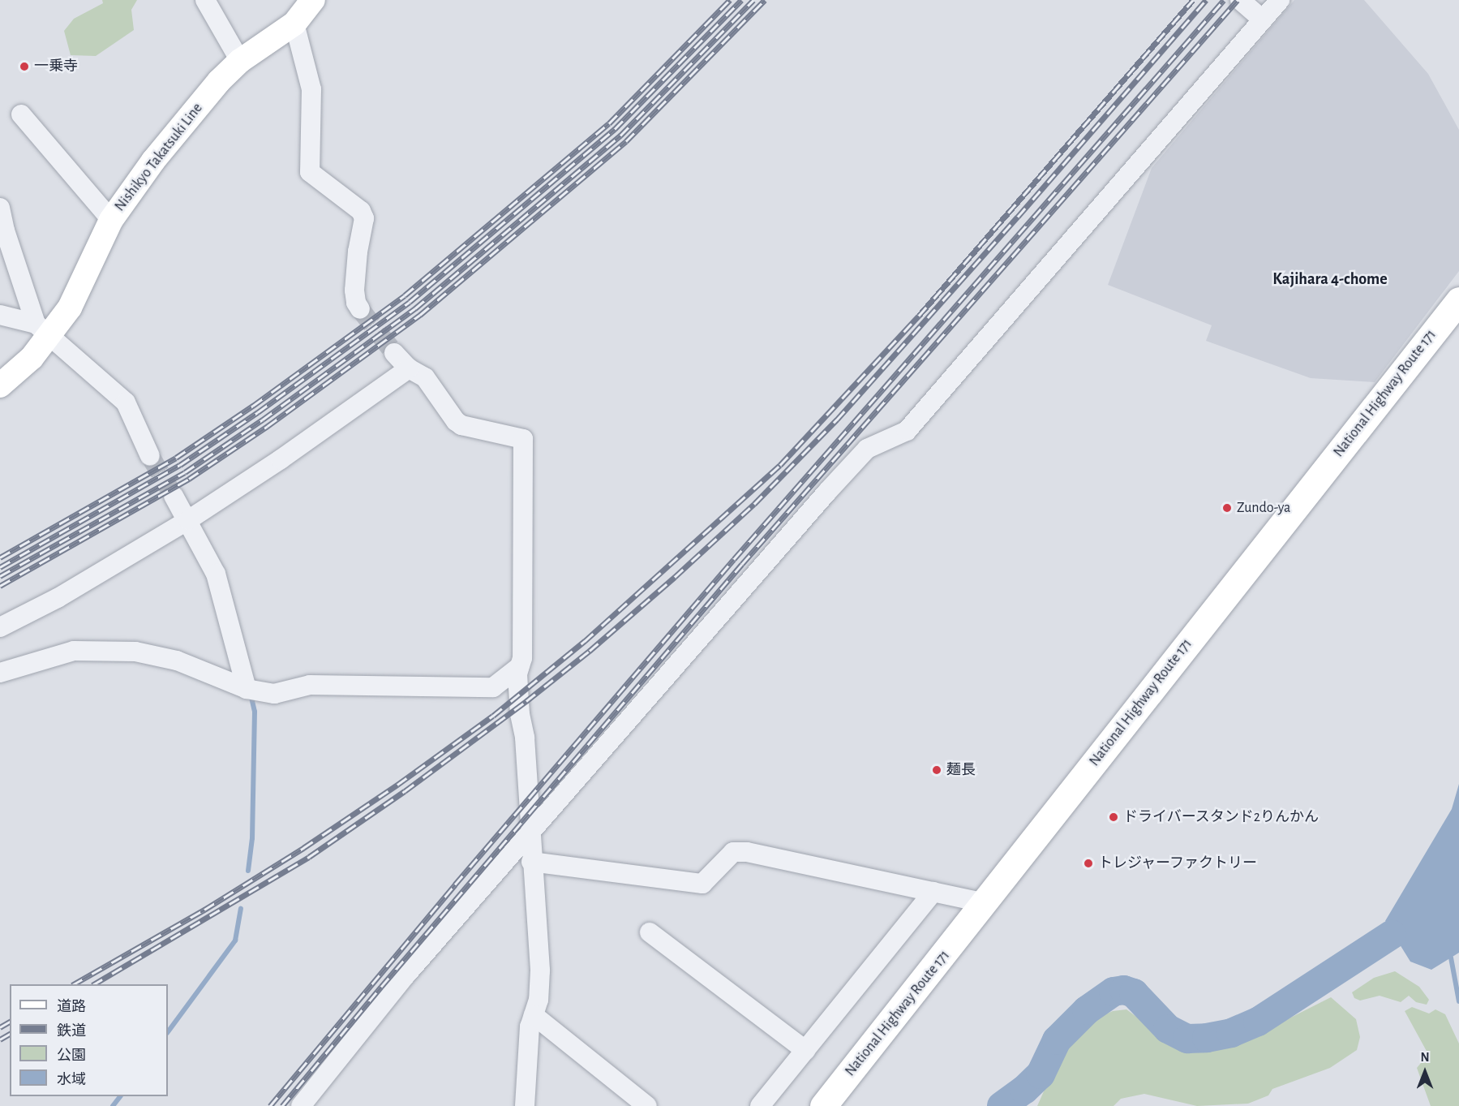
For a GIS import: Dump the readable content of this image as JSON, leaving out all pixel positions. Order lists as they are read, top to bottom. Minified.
{"streets":{"highway":["National Highway Route 171"],"main road":["Nishikyo Takatsuki Line"]},"districts":["Kajihara 4-chome"],"places":["一乗寺","Zundo-ya","麺長","ドライバースタンド2りんかん","トレジャーファクトリー"],"legend":["道路","鉄道","公園","水域"],"north":"top"}
